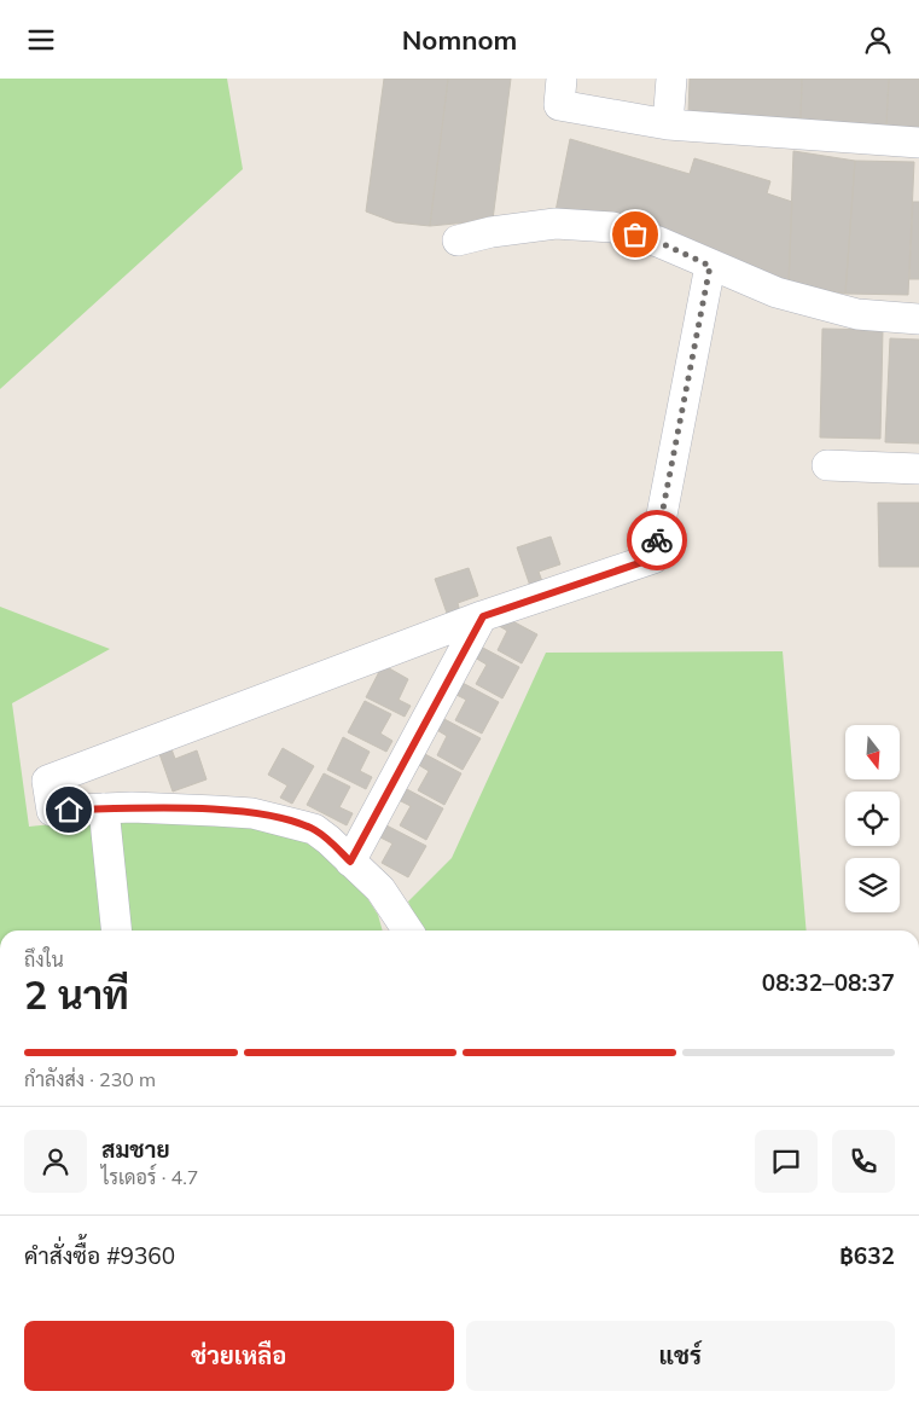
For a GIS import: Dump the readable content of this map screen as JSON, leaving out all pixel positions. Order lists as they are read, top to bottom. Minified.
{"north":"bottom","page":{"header":"Nomnom","heading":["2 นาที","ถึงใน","08:32–08:37"],"panel":["สมชาย","ไรเดอร์ · 4.7","คำสั่งซื้อ #9360","฿632"],"bar":"กำลังส่ง · 230 m","buttons":["ช่วยเหลือ","แชร์"]}}
